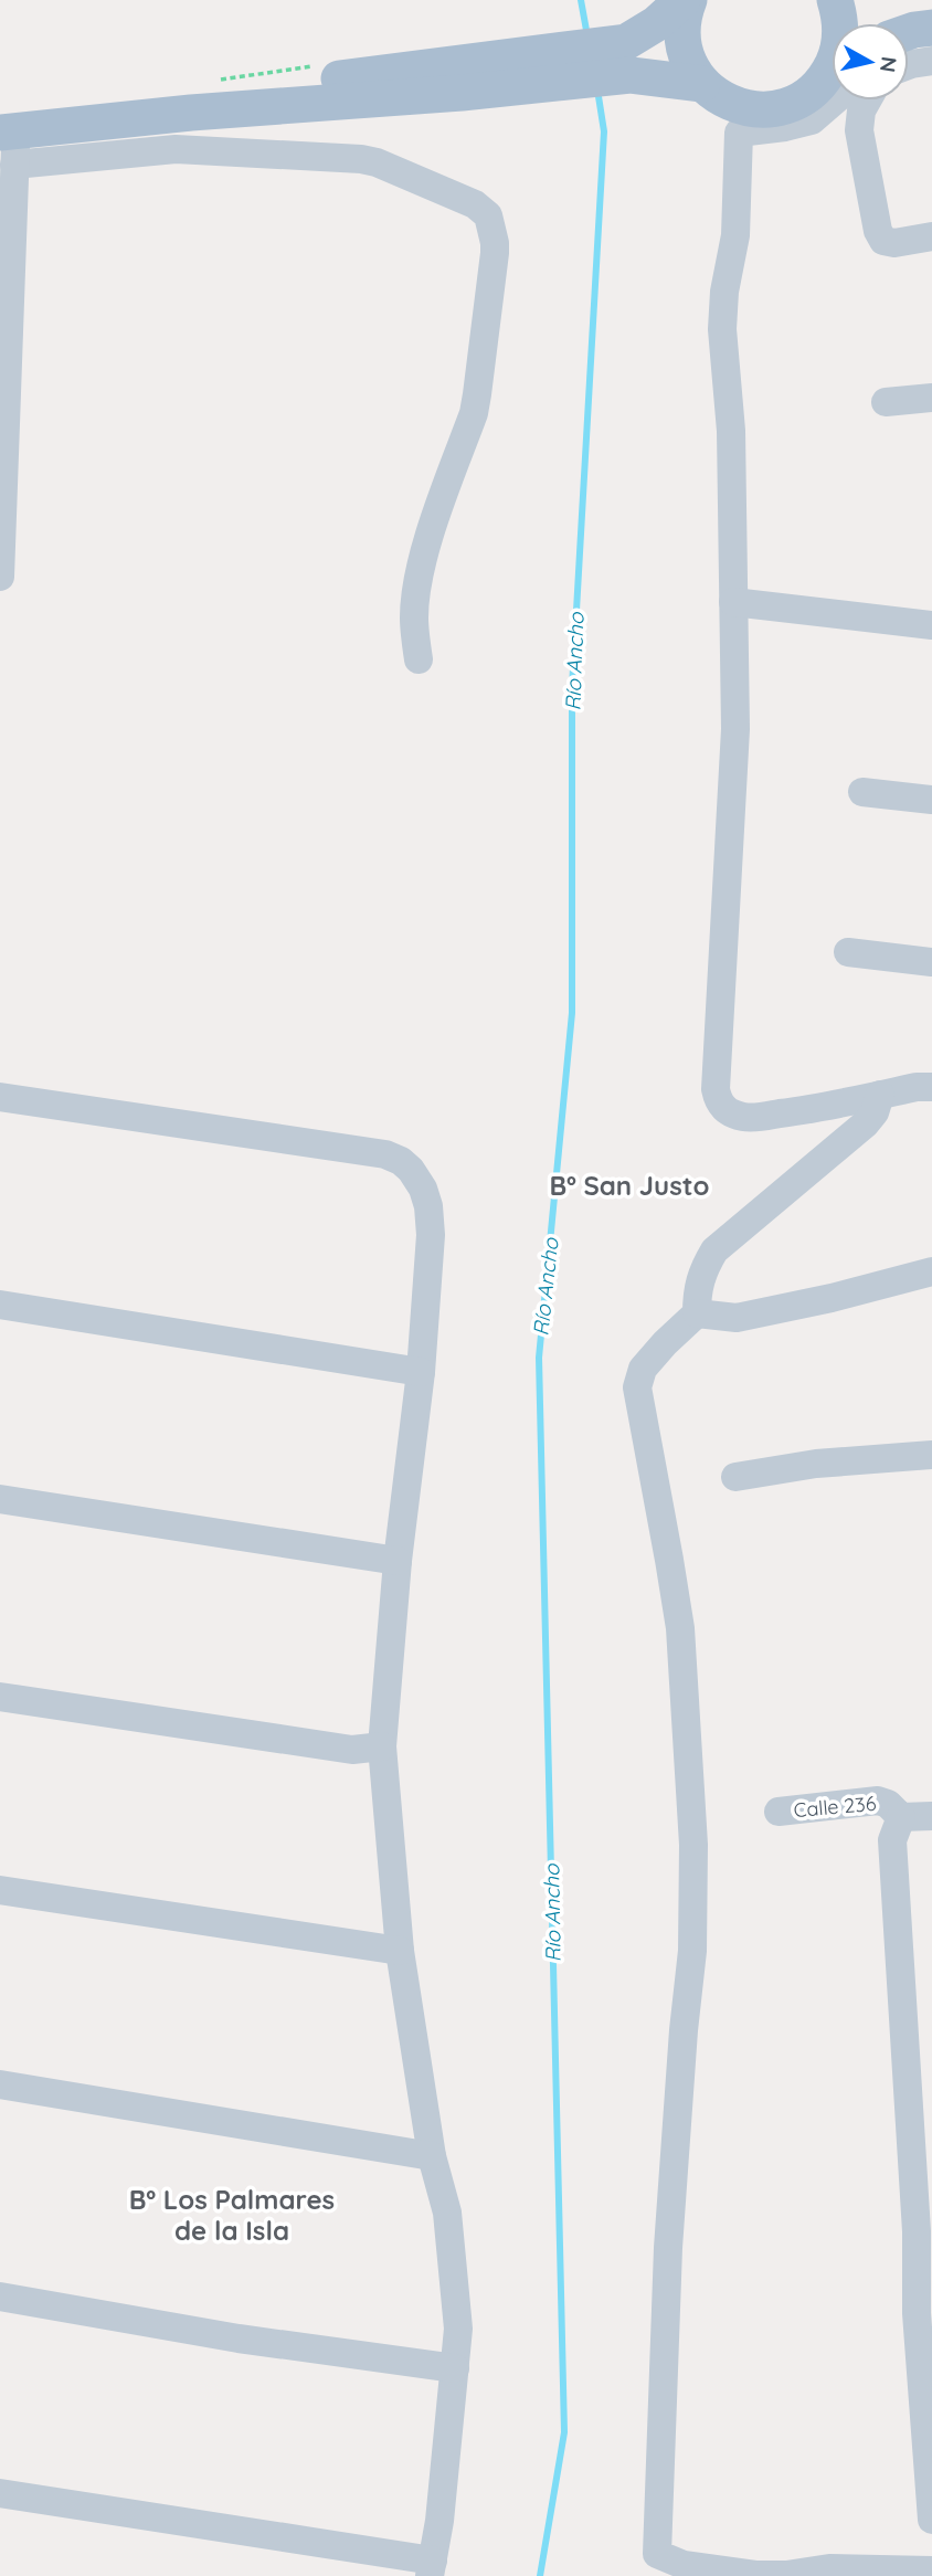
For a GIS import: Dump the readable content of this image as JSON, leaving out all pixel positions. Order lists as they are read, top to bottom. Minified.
{"streets":{"street":["Calle 236"]},"districts":["Bº San Justo","Bº Los Palmares de la Isla"],"water":["Río Ancho"],"north":"right"}
